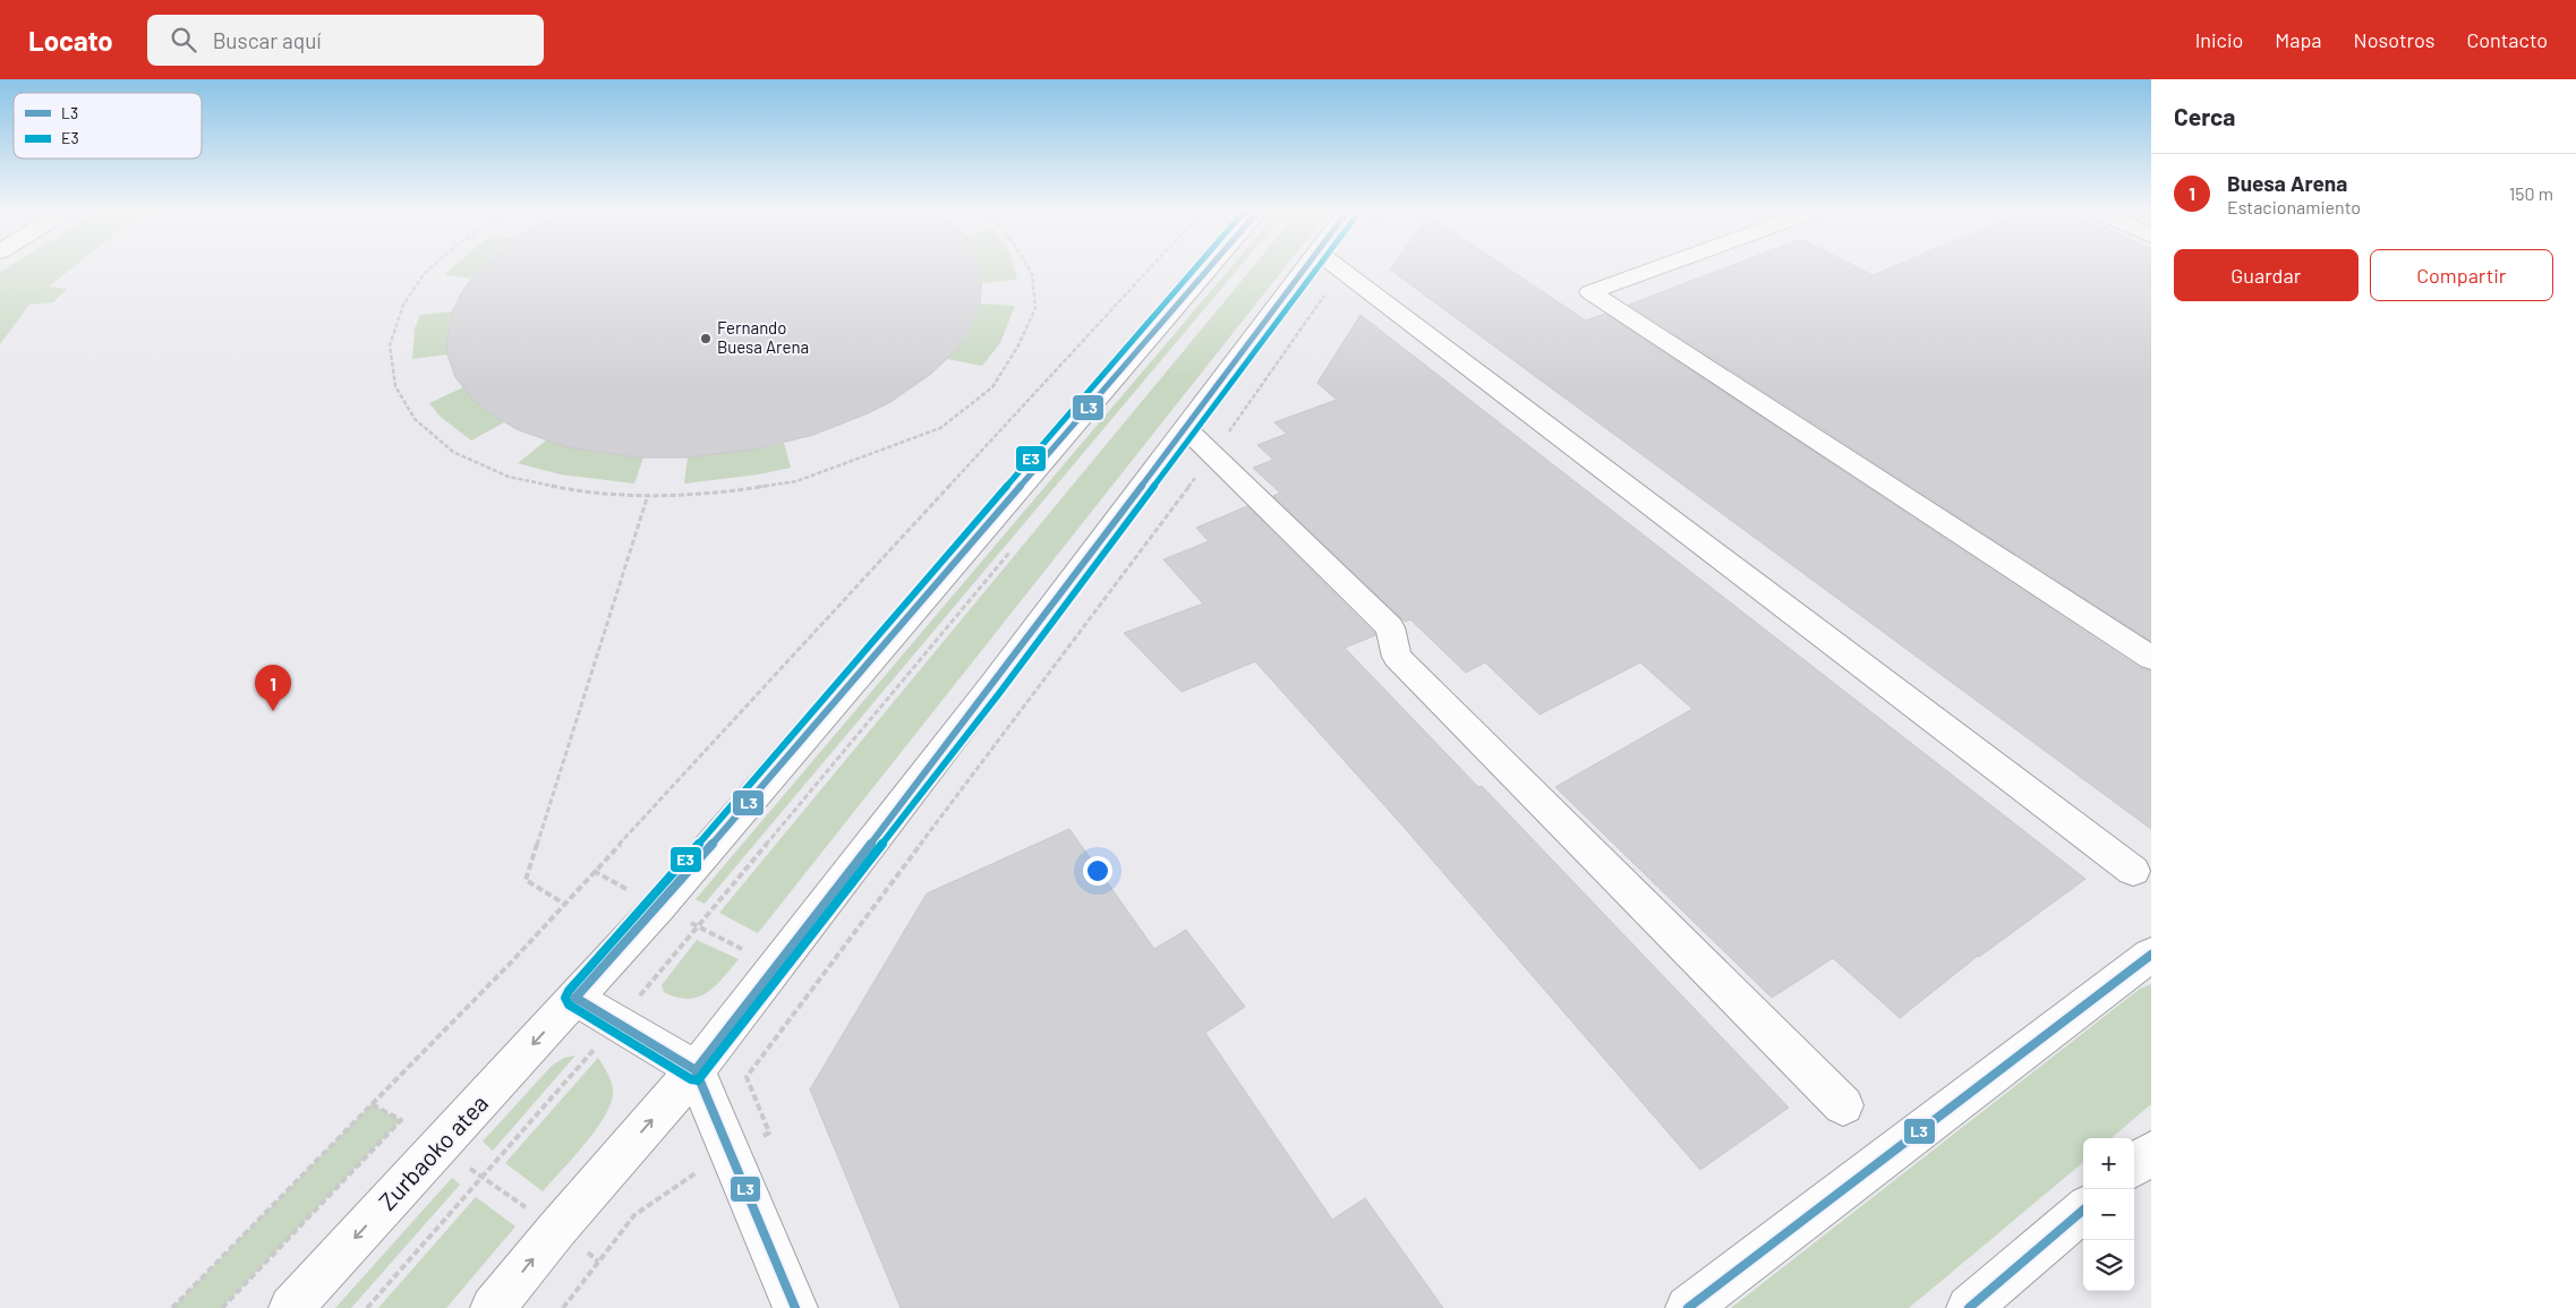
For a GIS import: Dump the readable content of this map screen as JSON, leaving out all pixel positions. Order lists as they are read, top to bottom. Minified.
{"streets":{"street":["Zurbaoko atea"]},"places":["Fernando Buesa Arena"],"lines":["transit line L3","transit line E3"],"legend":["L3","E3"],"page":{"header":"Locato","search":"Buscar aquí","nav":["Inicio","Mapa","Nosotros","Contacto"],"heading":"Cerca","list":[{"mark":"1","name":"Buesa Arena","note":"Estacionamiento","value":"150 m"}],"buttons":["Guardar","Compartir"],"pins":"1","map_buttons":["+","−"]}}
